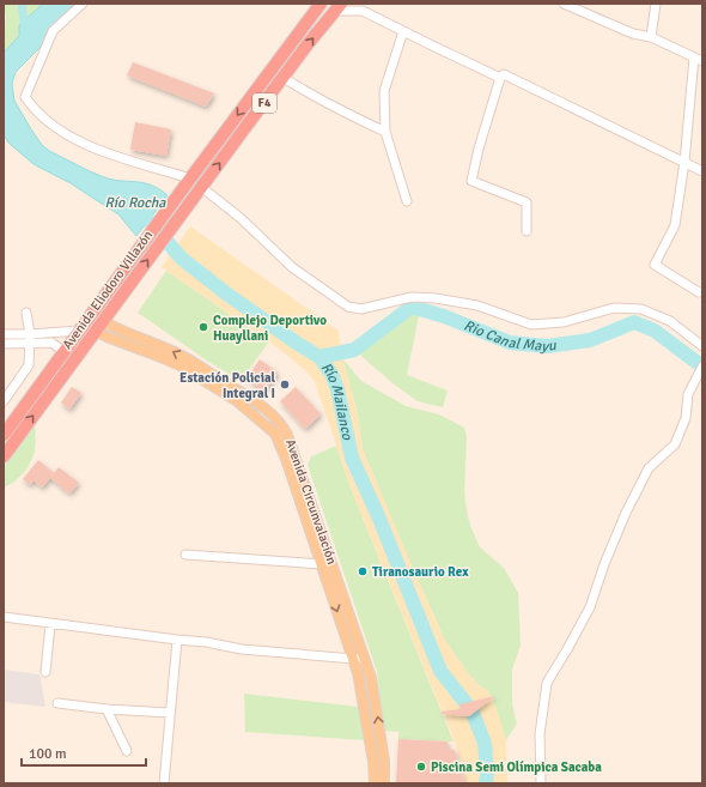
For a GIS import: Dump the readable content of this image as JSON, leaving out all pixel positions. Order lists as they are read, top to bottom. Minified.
{"streets":{"highway":["F4","Avenida Eliodoro Villazón"],"main road":["Avenida Circunvalación"]},"crossings":[["Avenida Eliodoro Villazón","Avenida Circunvalación"]],"water":["Río Rocha","Rio Canal Mayu","Río Mailanco"],"places":["Complejo Deportivo Huayllani","Estación Policial Integral I","Tiranosaurio Rex","Piscina Semi Olímpica Sacaba"],"scale_bar":"100 m"}
